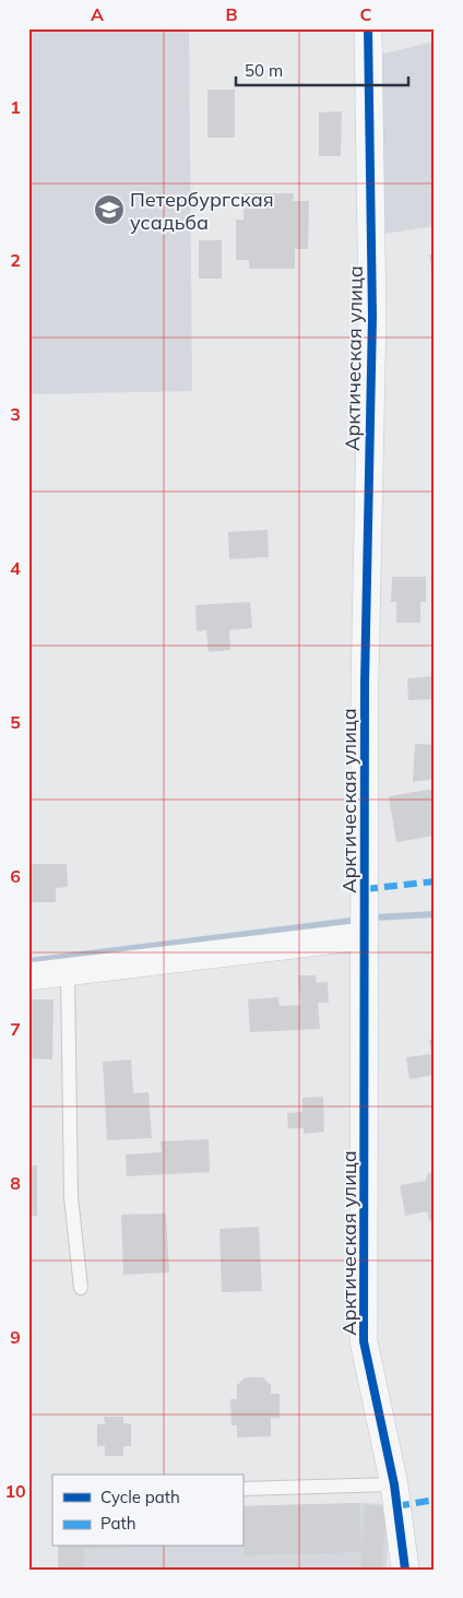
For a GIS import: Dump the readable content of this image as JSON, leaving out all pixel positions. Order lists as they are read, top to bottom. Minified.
{"streets":{"street":["Арктическая улица"]},"places":{"school or university":["Петербургская усадьба"]},"legend":["Cycle path","Path"],"scale_bar":"50 m","grid":{"columns":["A","B","C"],"rows":["1","2","3","4","5","6","7","8","9","10"]}}
